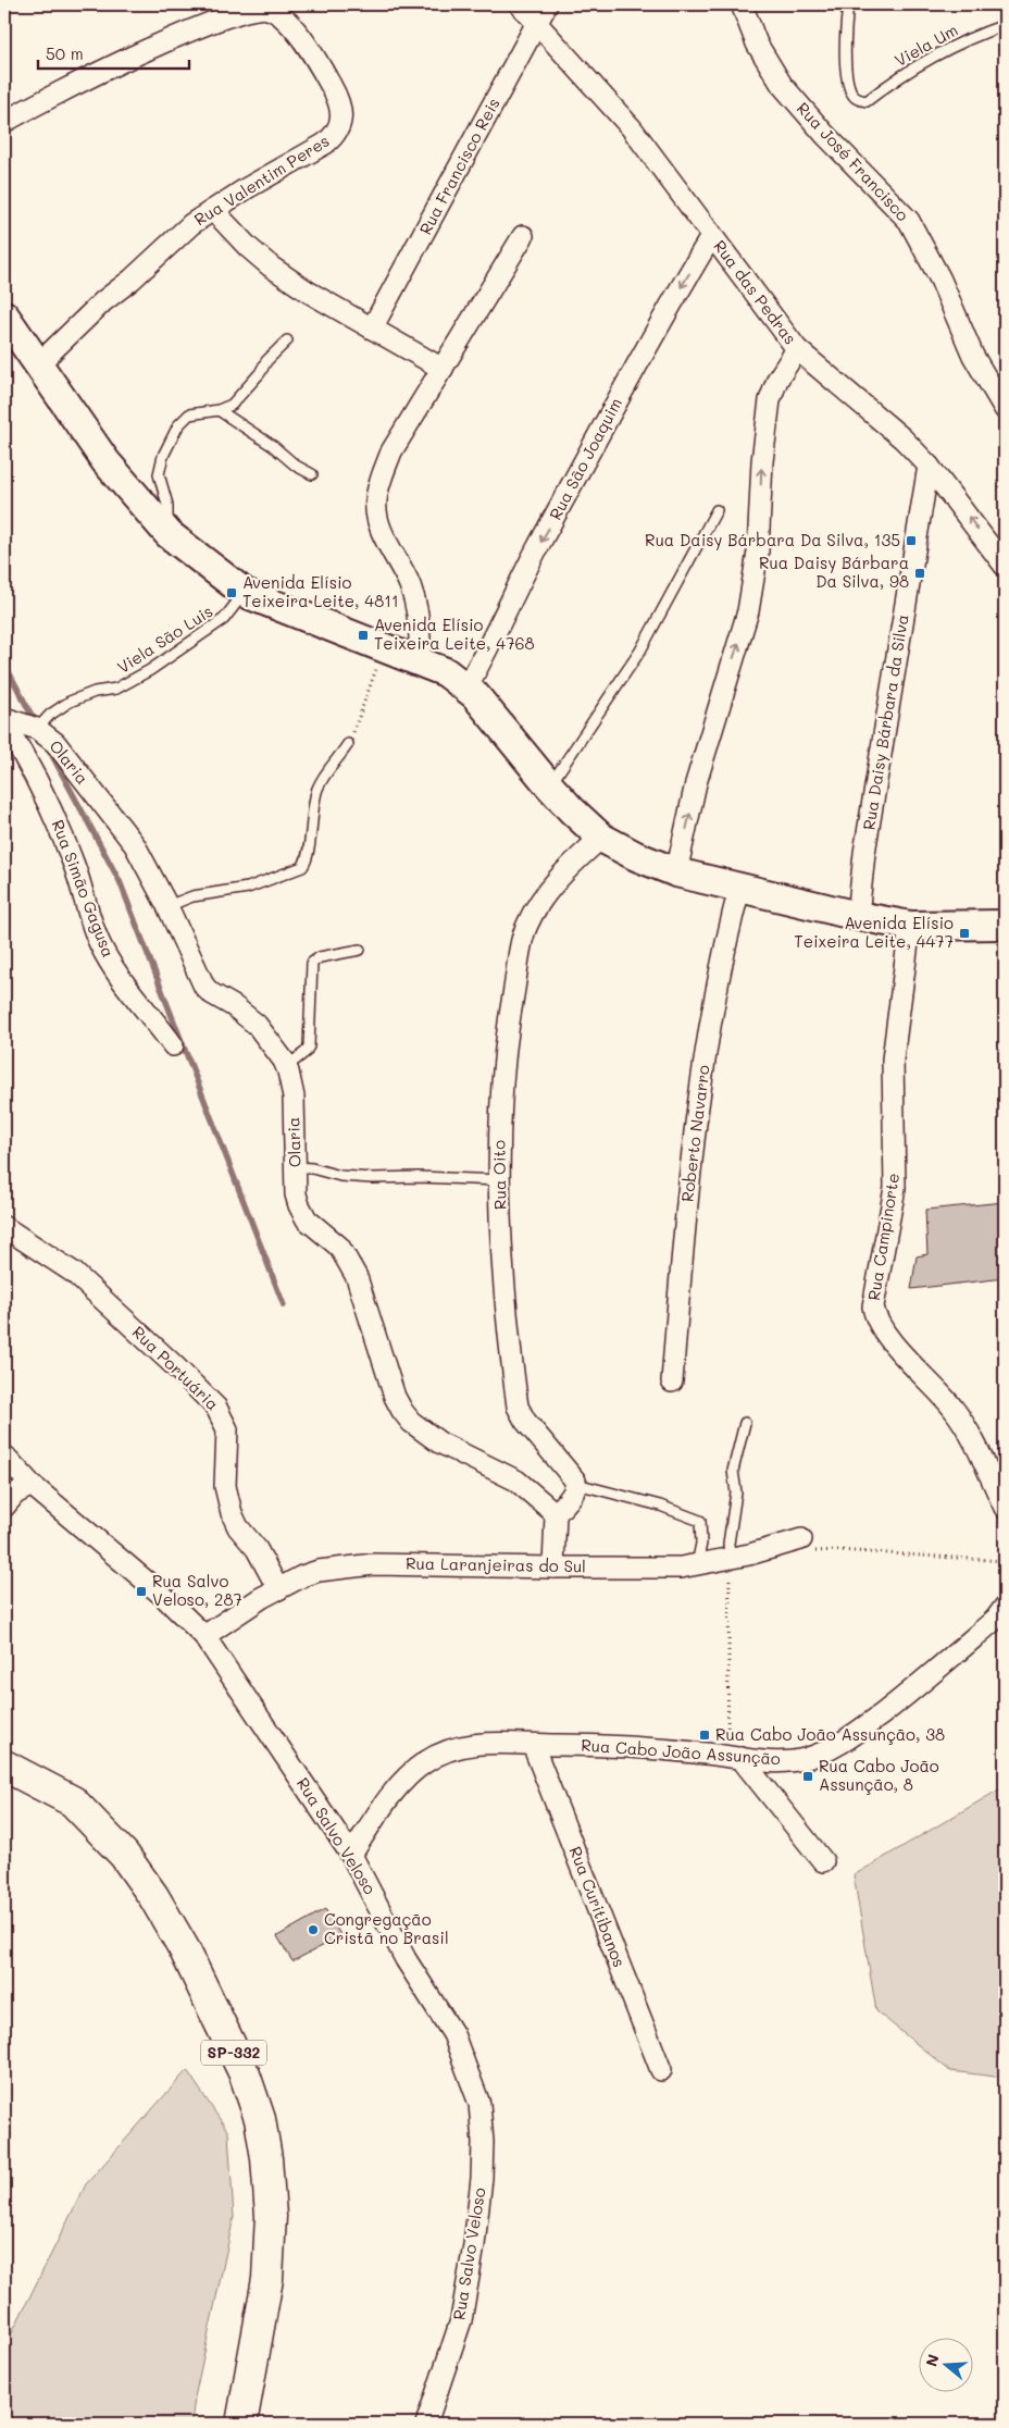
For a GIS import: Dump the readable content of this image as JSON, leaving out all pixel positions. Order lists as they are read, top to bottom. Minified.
{"streets":{"main road":["SP-332"],"street":["Rua José Francisco","Rua Francisco Reis","Rua Valentim Peres","Rua das Pedras","Rua São Joaquim","Rua Daisy Bárbara da Silva","Olaria","Rua Simão Gagusa","Roberto Navarro","Rua Oito","Rua Campinorte","Rua Portuária","Rua Laranjeiras do Sul","Rua Cabo João Assunção","Rua Salvo Veloso","Rua Curitibanos"],"lane":["Viela Um","Viela São Luis"]},"crossings":[["Rua Francisco Reis","Rua das Pedras"],["Rua das Pedras","Rua São Joaquim"],["Rua das Pedras","Rua Daisy Bárbara da Silva"],["Viela São Luis","Olaria"],["Rua Portuária","Rua Laranjeiras do Sul"],["Rua Laranjeiras do Sul","Rua Salvo Veloso"],["Rua Cabo João Assunção","Rua Salvo Veloso"],["Rua Cabo João Assunção","Rua Curitibanos"]],"places":{"transit":["Rua Daisy Bárbara Da Silva, 135","Rua Daisy Bárbara Da Silva, 98","Avenida Elísio Teixeira Leite, 4811","Avenida Elísio Teixeira Leite, 4768","Avenida Elísio Teixeira Leite, 4477","Rua Salvo Veloso, 287","Rua Cabo João Assunção, 38","Rua Cabo João Assunção, 8"],"other":["Congregação Cristã no Brasil"]},"scale_bar":"50 m","north":"left"}
